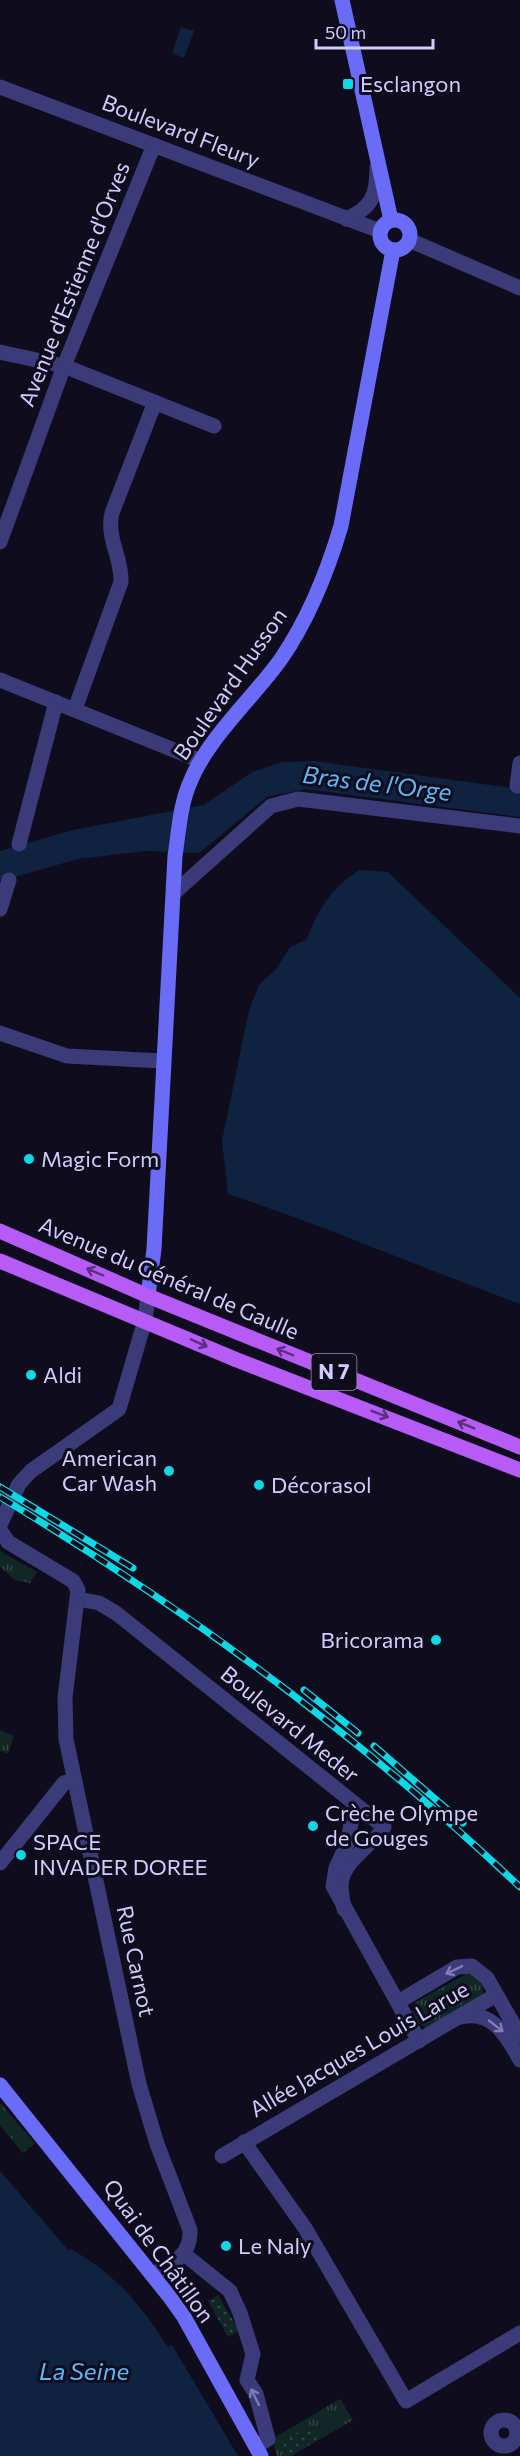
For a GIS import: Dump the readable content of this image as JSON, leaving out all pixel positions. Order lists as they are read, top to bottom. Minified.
{"streets":{"main road":["Avenue du Général de Gaulle","N 7"],"street":["Boulevard Fleury","Avenue d'Estienne d'Orves","Boulevard Husson","Boulevard Meder","Rue Carnot","Allée Jacques Louis Larue","Quai de Châtillon"]},"crossings":[["Boulevard Fleury","Avenue d'Estienne d'Orves"],["Boulevard Fleury","Boulevard Husson"],["Boulevard Husson","Avenue du Général de Gaulle"],["Boulevard Meder","Rue Carnot"],["Boulevard Meder","Allée Jacques Louis Larue"]],"water":["Bras de l'Orge","La Seine"],"places":{"transit":["Esclangon"],"other":["Magic Form","Aldi","American Car Wash","Décorasol","Bricorama","Crèche Olympe de Gouges","SPACE INVADER DOREE","Le Naly"]},"scale_bar":"50 m"}
